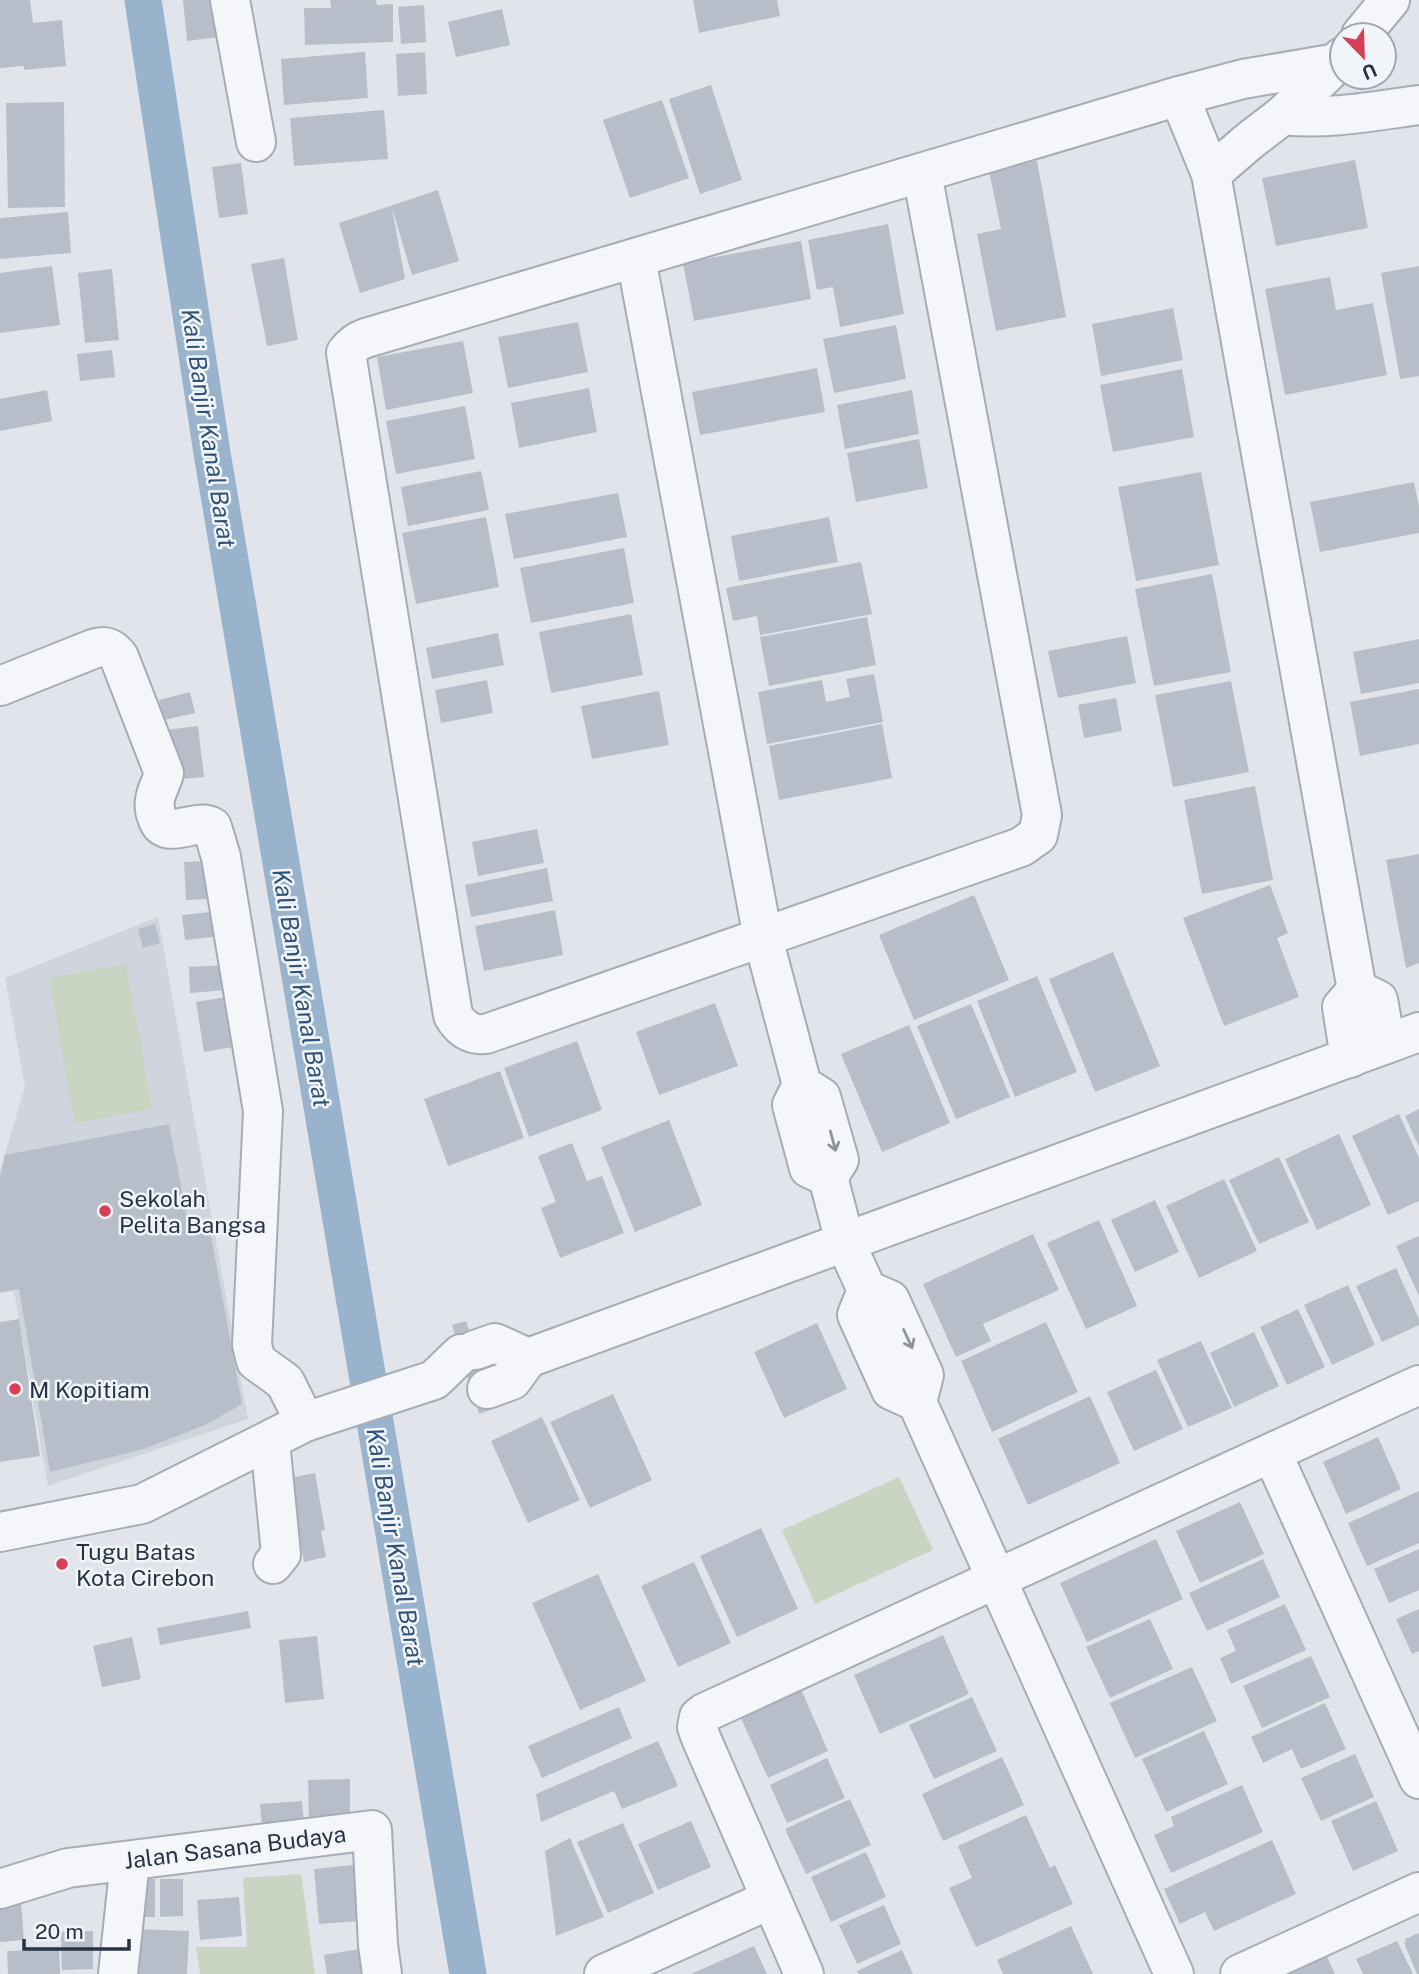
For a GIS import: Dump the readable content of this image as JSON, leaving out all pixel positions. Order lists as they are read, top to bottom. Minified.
{"streets":{"street":["Jalan Sasana Budaya"]},"water":["Kali Banjir Kanal Barat"],"places":["Sekolah Pelita Bangsa","M Kopitiam","Tugu Batas Kota Cirebon"],"scale_bar":"20 m","north":"bottom right"}
